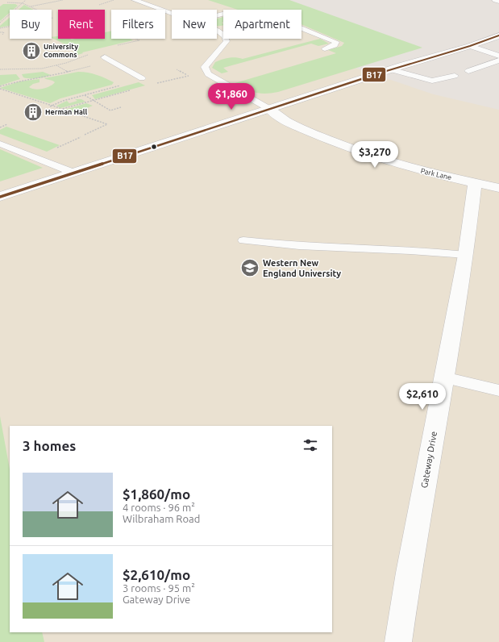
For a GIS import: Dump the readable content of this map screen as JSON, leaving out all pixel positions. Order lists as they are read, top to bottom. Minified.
{"streets":{"main road":["Park Lane","Gateway Drive"]},"crossings":[["Park Lane","Gateway Drive"]],"places":{"building":["University Commons","Herman Hall"],"school or university":["Western New England University"]},"lines":["transit line B17"],"page":{"chip":["Buy","Rent","Filters","New","Apartment"],"price":["$1,860","$3,270","$2,610"],"heading":"3 homes","list":[{"name":"$1,860/mo","note":"4 rooms · 96 m² · Wilbraham Road"},{"name":"$2,610/mo","note":"3 rooms · 95 m² · Gateway Drive"}]}}
